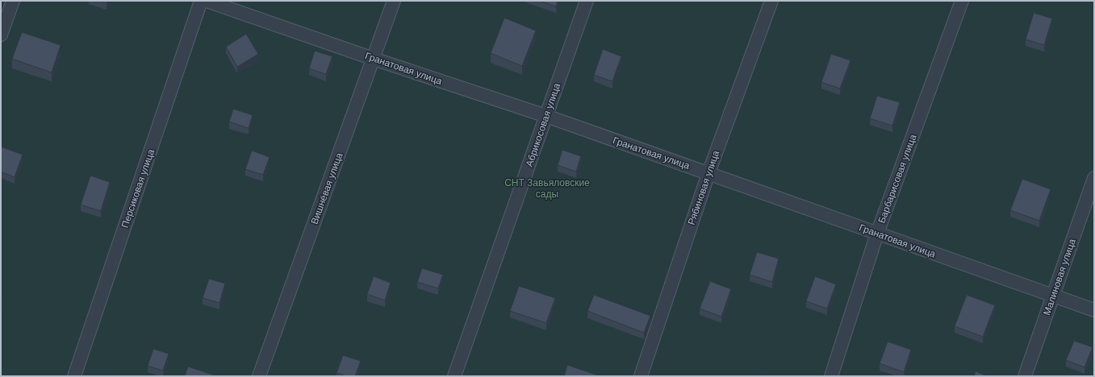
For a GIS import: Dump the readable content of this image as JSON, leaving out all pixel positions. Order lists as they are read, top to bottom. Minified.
{"streets":{"street":["Гранатовая улица","Абрикосовая улица","Барбарисовая улица","Рябиновая улица","Персиковая улица","Вишнёвая улица","Малиновая улица"]},"crossings":[["Гранатовая улица","Абрикосовая улица"],["Гранатовая улица","Барбарисовая улица"],["Гранатовая улица","Рябиновая улица"],["Гранатовая улица","Вишнёвая улица"],["Гранатовая улица","Малиновая улица"]],"parks":["СНТ Завьяловские сады"]}
